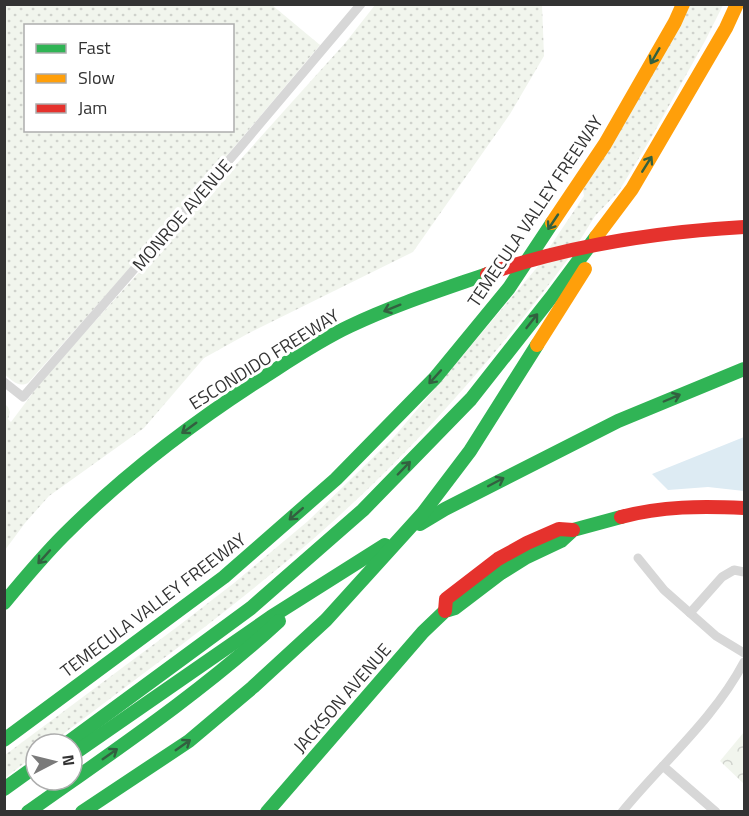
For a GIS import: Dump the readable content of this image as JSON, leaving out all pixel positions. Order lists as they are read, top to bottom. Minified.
{"streets":{"main road":["TEMECULA VALLEY FREEWAY","ESCONDIDO FREEWAY","JACKSON AVENUE"],"street":["MONROE AVENUE"]},"legend":["Fast","Slow","Jam"],"north":"right"}
